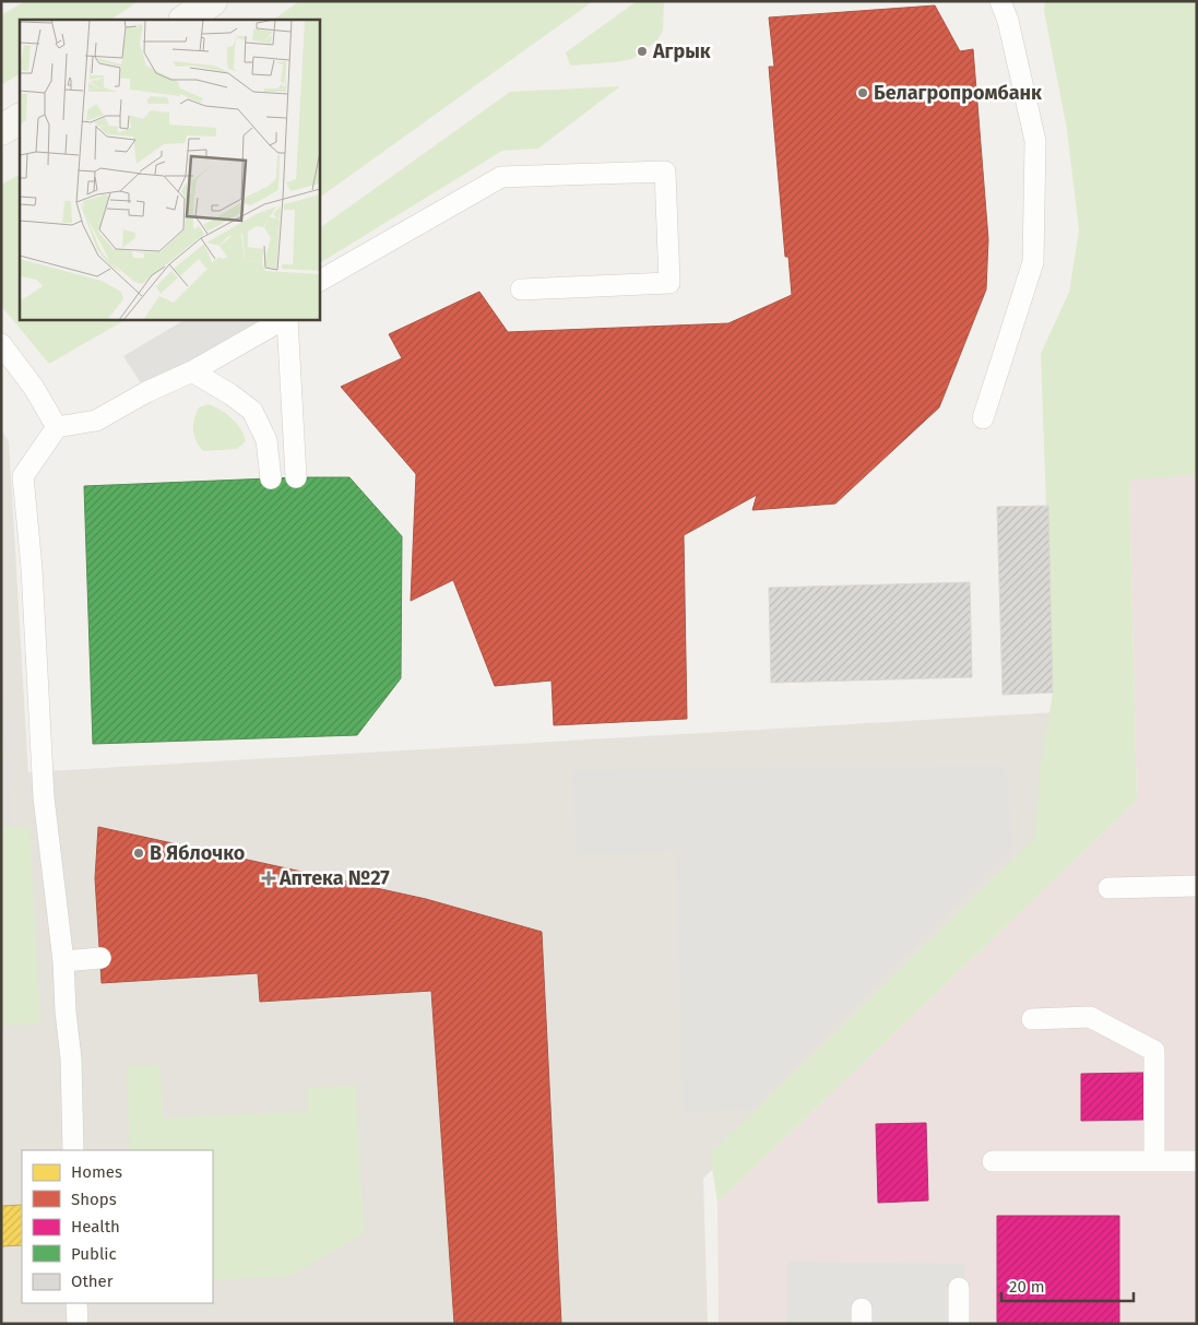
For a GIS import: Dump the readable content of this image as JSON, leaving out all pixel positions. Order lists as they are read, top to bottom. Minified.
{"places":{"other":["Агрык","Белагропромбанк","В Яблочко"],"health":["Аптека №27"]},"legend":["Homes","Shops","Health","Public","Other"],"scale_bar":"20 m"}
